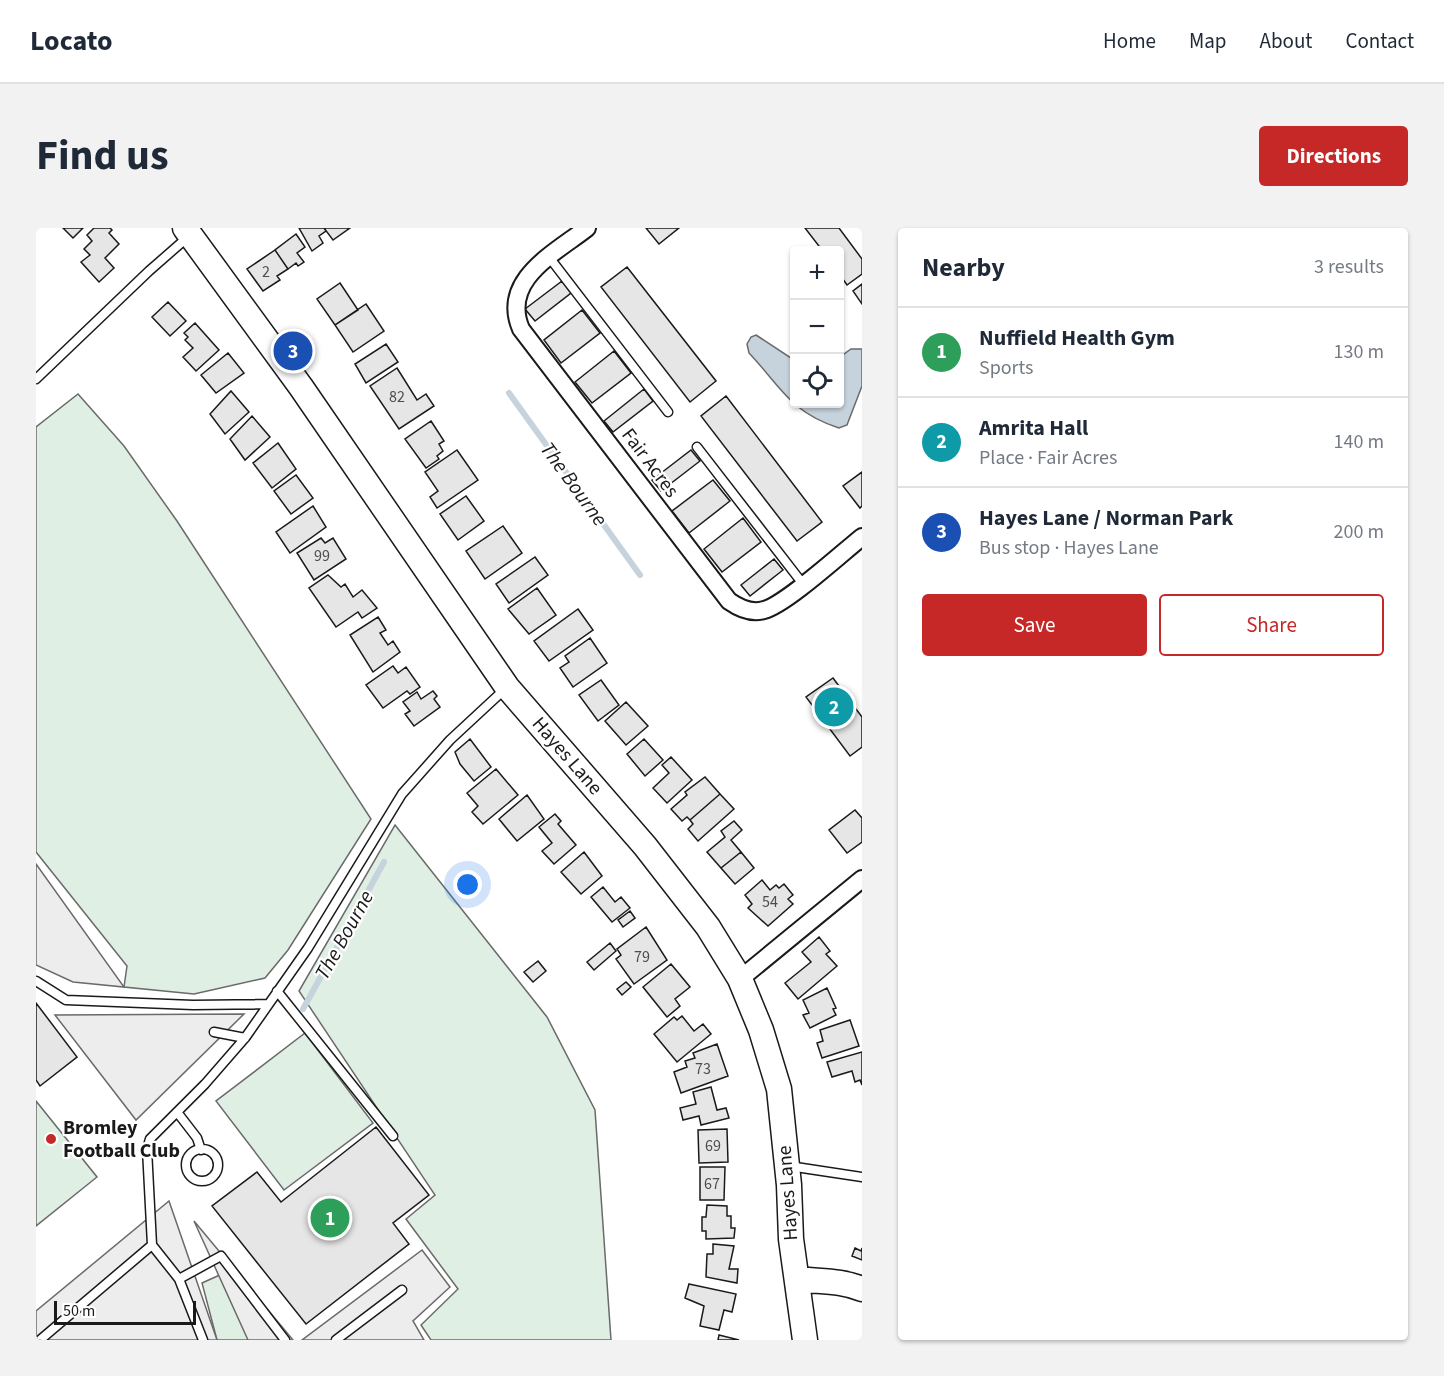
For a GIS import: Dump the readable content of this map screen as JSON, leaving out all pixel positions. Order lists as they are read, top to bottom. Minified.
{"streets":{"main road":["Hayes Lane"],"street":["Fair Acres"]},"water":["The Bourne"],"places":["Bromley Football Club"],"house_numbers":["2","82","99","54","79","73","69","67"],"scale_bar":"50 m","page":{"header":"Locato","nav":["Home","Map","About","Contact"],"title":"Find us","buttons":["Directions",["Save","Share"]],"heading":["Nearby","3 results"],"map_buttons":["+","−"],"list":[{"mark":"1","name":"Nuffield Health Gym","note":"Sports","value":"130 m"},{"mark":"2","name":"Amrita Hall","note":"Place · Fair Acres","value":"140 m"},{"mark":"3","name":"Hayes Lane / Norman Park","note":"Bus stop · Hayes Lane","value":"200 m"}],"pins":["3","2","1"],"scale":"50 m"}}
